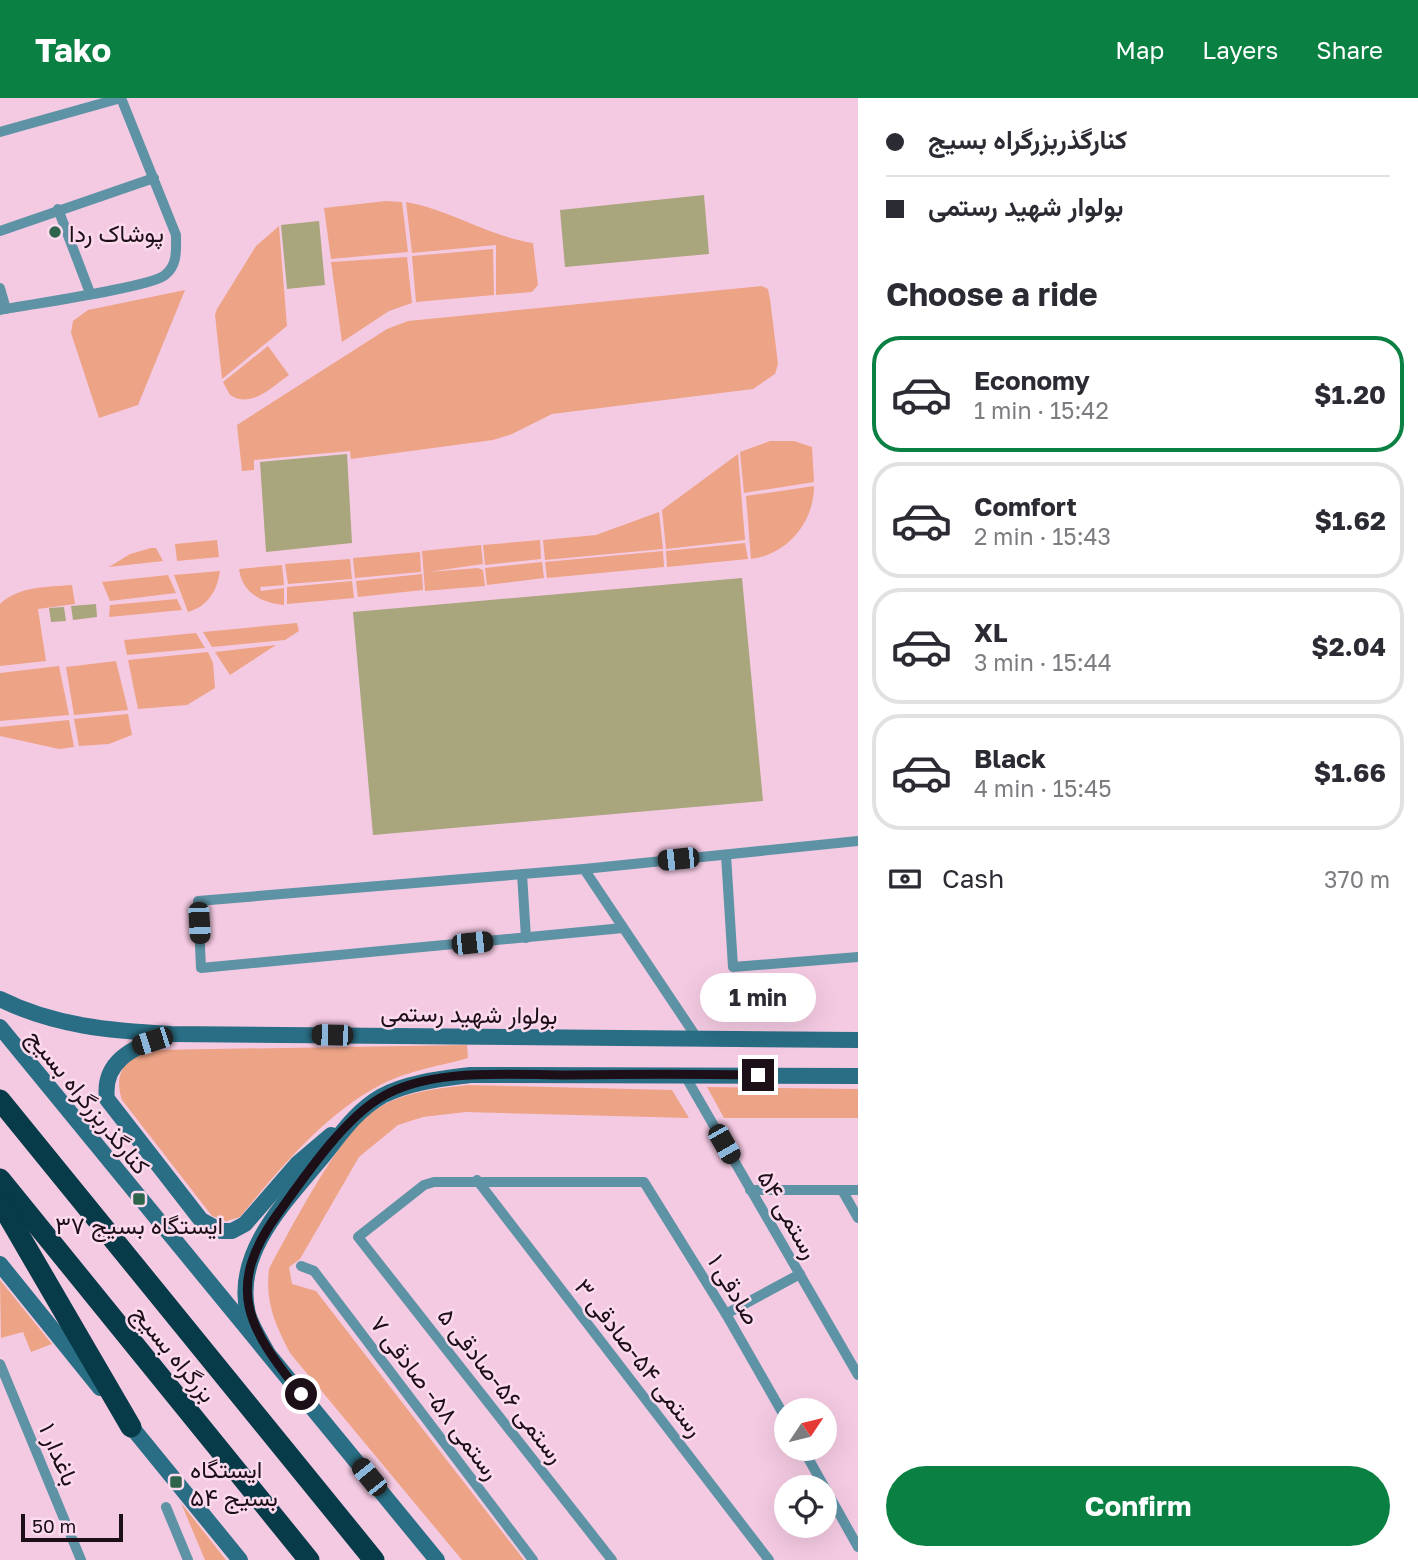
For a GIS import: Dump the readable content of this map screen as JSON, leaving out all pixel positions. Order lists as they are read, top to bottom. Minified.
{"streets":{"highway":["بزرگراه بسیج"],"main road":["بولوار شهید رستمی","کنارگذربزرگراه بسیج"],"street":["رستمی ۵۴","صادقی ۱","رستمی ۵۴-صادقی ۳","رستمی ۵۶-صادقی ۵","رستمی ۵۸- صادقی ۷","باغدار ۱"]},"crossings":[["صادقی ۱","رستمی ۵۴-صادقی ۳"],["صادقی ۱","رستمی ۵۶-صادقی ۵"],["رستمی ۵۴-صادقی ۳","رستمی ۵۶-صادقی ۵"]],"places":{"other":["پوشاک ردا"],"transit":["ایستگاه بسیج ۳۷","ایستگاه بسیج ۵۴"]},"scale_bar":"50 m","north":"top right","page":{"header":"Tako","nav":["Map","Layers","Share"],"banner":["کنارگذربزرگراه بسیج","بولوار شهید رستمی"],"heading":"Choose a ride","list":[{"name":"Economy","note":"1 min · 15:42","value":"$1.20"},{"name":"Comfort","note":"2 min · 15:43","value":"$1.62"},{"name":"XL","note":"3 min · 15:44","value":"$2.04"},{"name":"Black","note":"4 min · 15:45","value":"$1.66"}],"pay":["Cash","370 m"],"bubble":"1 min","buttons":"Confirm","scale":"50 m"}}
